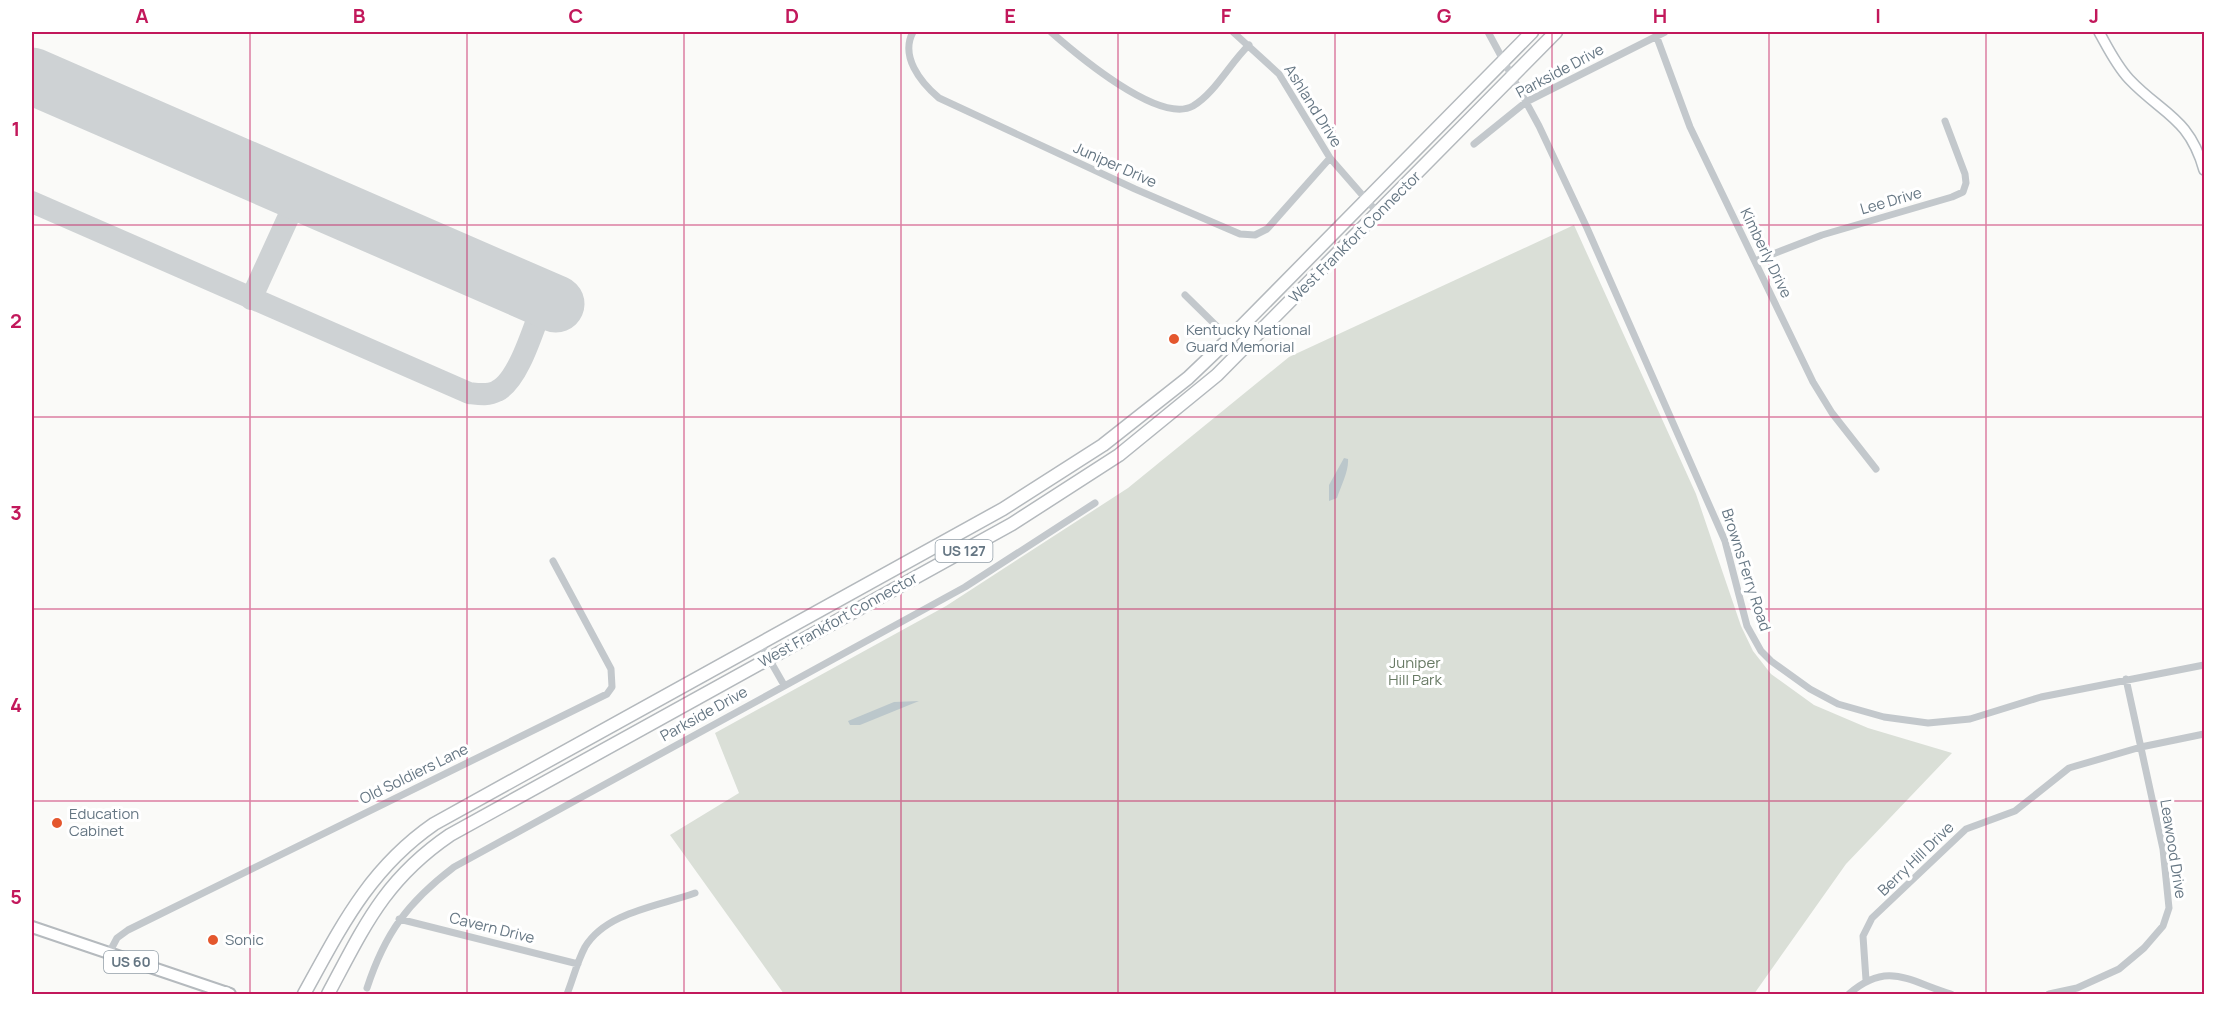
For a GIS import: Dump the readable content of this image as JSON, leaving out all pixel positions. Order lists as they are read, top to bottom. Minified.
{"streets":{"highway":["West Frankfort Connector","US 127"],"main road":["US 60"],"street":["Parkside Drive","Ashland Drive","Juniper Drive","Lee Drive","Kimberly Drive","Browns Ferry Road","Old Soldiers Lane","Leawood Drive","Berry Hill Drive","Cavern Drive"]},"crossings":[["Parkside Drive","Kimberly Drive"],["Parkside Drive","Browns Ferry Road"],["Parkside Drive","Cavern Drive"],["Ashland Drive","Juniper Drive"],["Ashland Drive","West Frankfort Connector"],["Lee Drive","Kimberly Drive"],["West Frankfort Connector","Browns Ferry Road"],["Browns Ferry Road","Leawood Drive"],["Old Soldiers Lane","US 60"],["Leawood Drive","Berry Hill Drive"]],"parks":["Juniper Hill Park"],"places":["Kentucky National Guard Memorial","Education Cabinet","Sonic"],"grid":{"columns":["A","B","C","D","E","F","G","H","I","J"],"rows":["1","2","3","4","5"]}}
